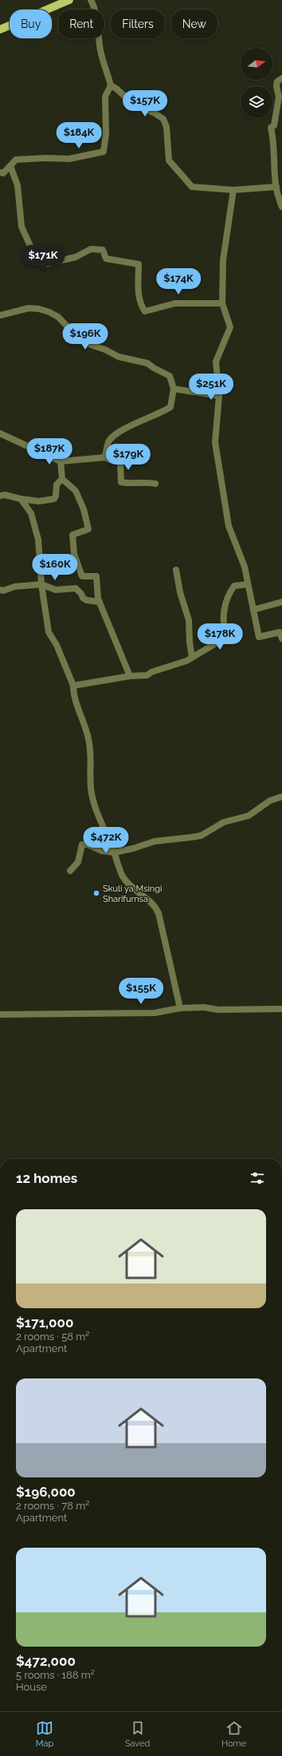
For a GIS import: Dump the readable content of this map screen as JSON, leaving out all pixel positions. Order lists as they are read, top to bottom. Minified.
{"places":["Skuli ya Msingi Sharifumsa"],"north":"right","page":{"chip":["Buy","Rent","Filters","New"],"price":["$157K","$184K","$171K","$174K","$196K","$251K","$187K","$179K","$160K","$178K","$472K","$155K"],"heading":"12 homes","list":[{"name":"$171,000","note":"2 rooms · 58 m² · Apartment"},{"name":"$196,000","note":"2 rooms · 78 m² · Apartment"},{"name":"$472,000","note":"5 rooms · 188 m² · House"}],"tabs":["Map","Saved","Home"]}}
